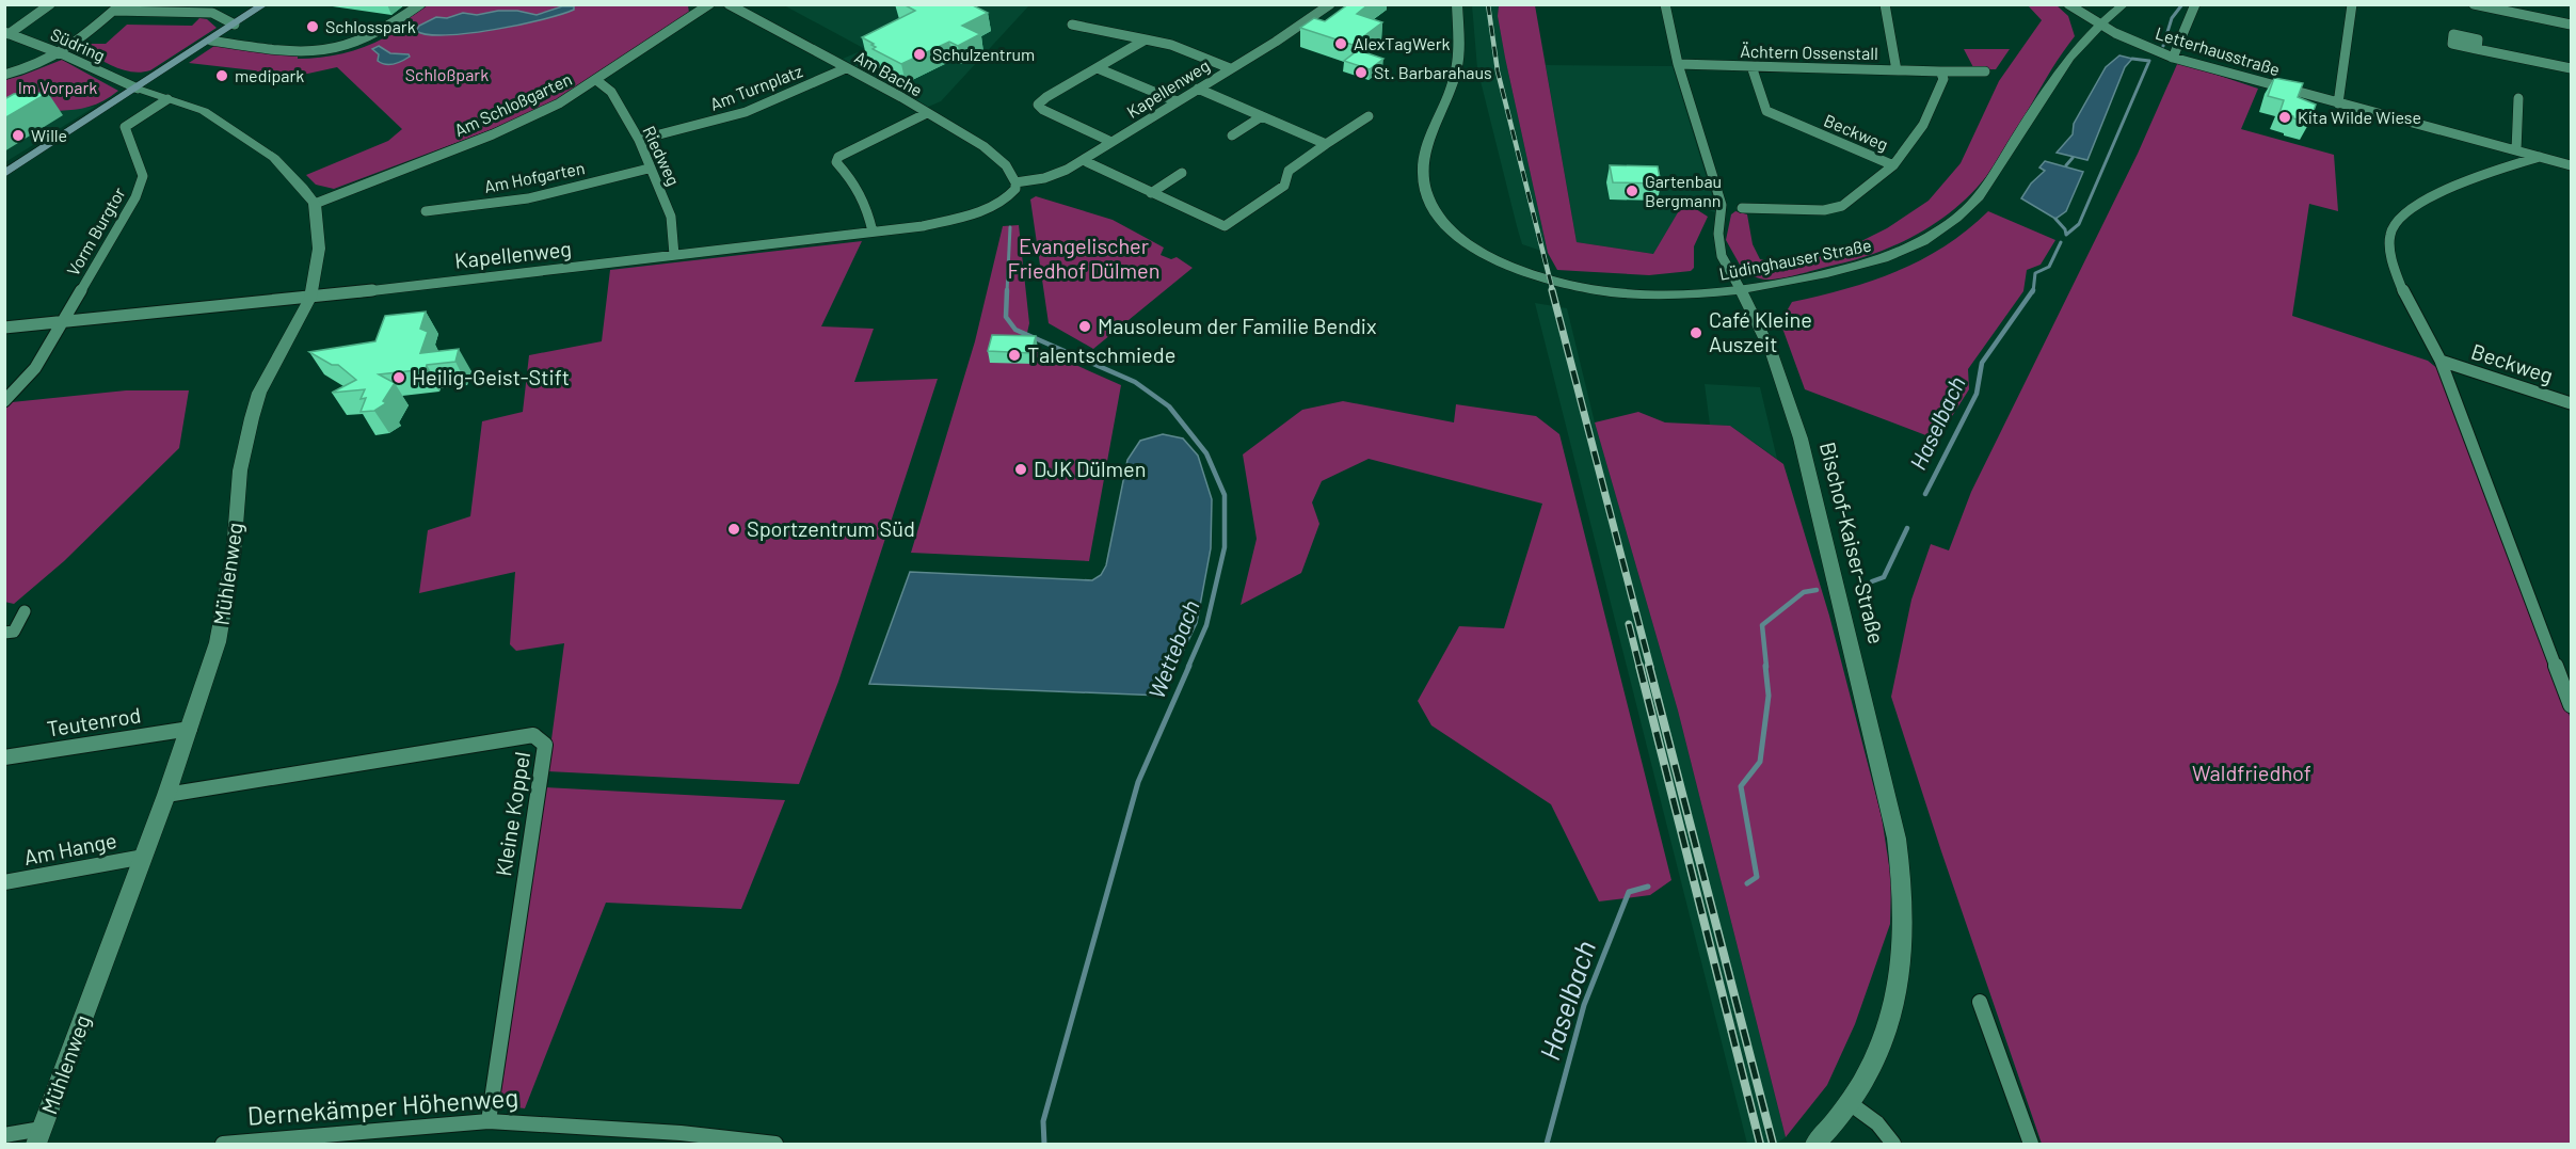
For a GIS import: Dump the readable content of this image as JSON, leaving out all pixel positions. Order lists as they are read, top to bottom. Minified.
{"streets":{"street":["Südring","Letterhausstraße","Ächtern Ossenstall","Am Bache","Am Turnplatz","Kapellenweg","Am Schloßgarten","Beckweg","Riedweg","Am Hofgarten","Vorm Burgtor","Lüdinghauser Straße","Bischof-Kaiser-Straße","Mühlenweg","Teutenrod","Kleine Koppel","Am Hange","Dernekämper Höhenweg"]},"crossings":[["Letterhausstraße","Lüdinghauser Straße"],["Ächtern Ossenstall","Beckweg"],["Ächtern Ossenstall","Bischof-Kaiser-Straße"],["Am Bache","Am Turnplatz"],["Am Bache","Kapellenweg"],["Am Turnplatz","Riedweg"],["Kapellenweg","Riedweg"],["Kapellenweg","Vorm Burgtor"],["Kapellenweg","Mühlenweg"],["Am Schloßgarten","Riedweg"],["Am Schloßgarten","Mühlenweg"],["Riedweg","Am Hofgarten"],["Lüdinghauser Straße","Bischof-Kaiser-Straße"],["Mühlenweg","Teutenrod"],["Mühlenweg","Kleine Koppel"],["Mühlenweg","Am Hange"],["Kleine Koppel","Dernekämper Höhenweg"]],"water":["Haselbach","Wettebach"],"parks":["Schloßpark","Im Vorpark","Evangelischer Friedhof Dülmen","Waldfriedhof"],"places":["Schlosspark","AlexTagWerk","Schulzentrum","St. Barbarahaus","medipark","Kita Wilde Wiese","Wille","Gartenbau Bergmann","Mausoleum der Familie Bendix","Café Kleine Auszeit","Talentschmiede","Heilig-Geist-Stift","DJK Dülmen","Sportzentrum Süd"]}
